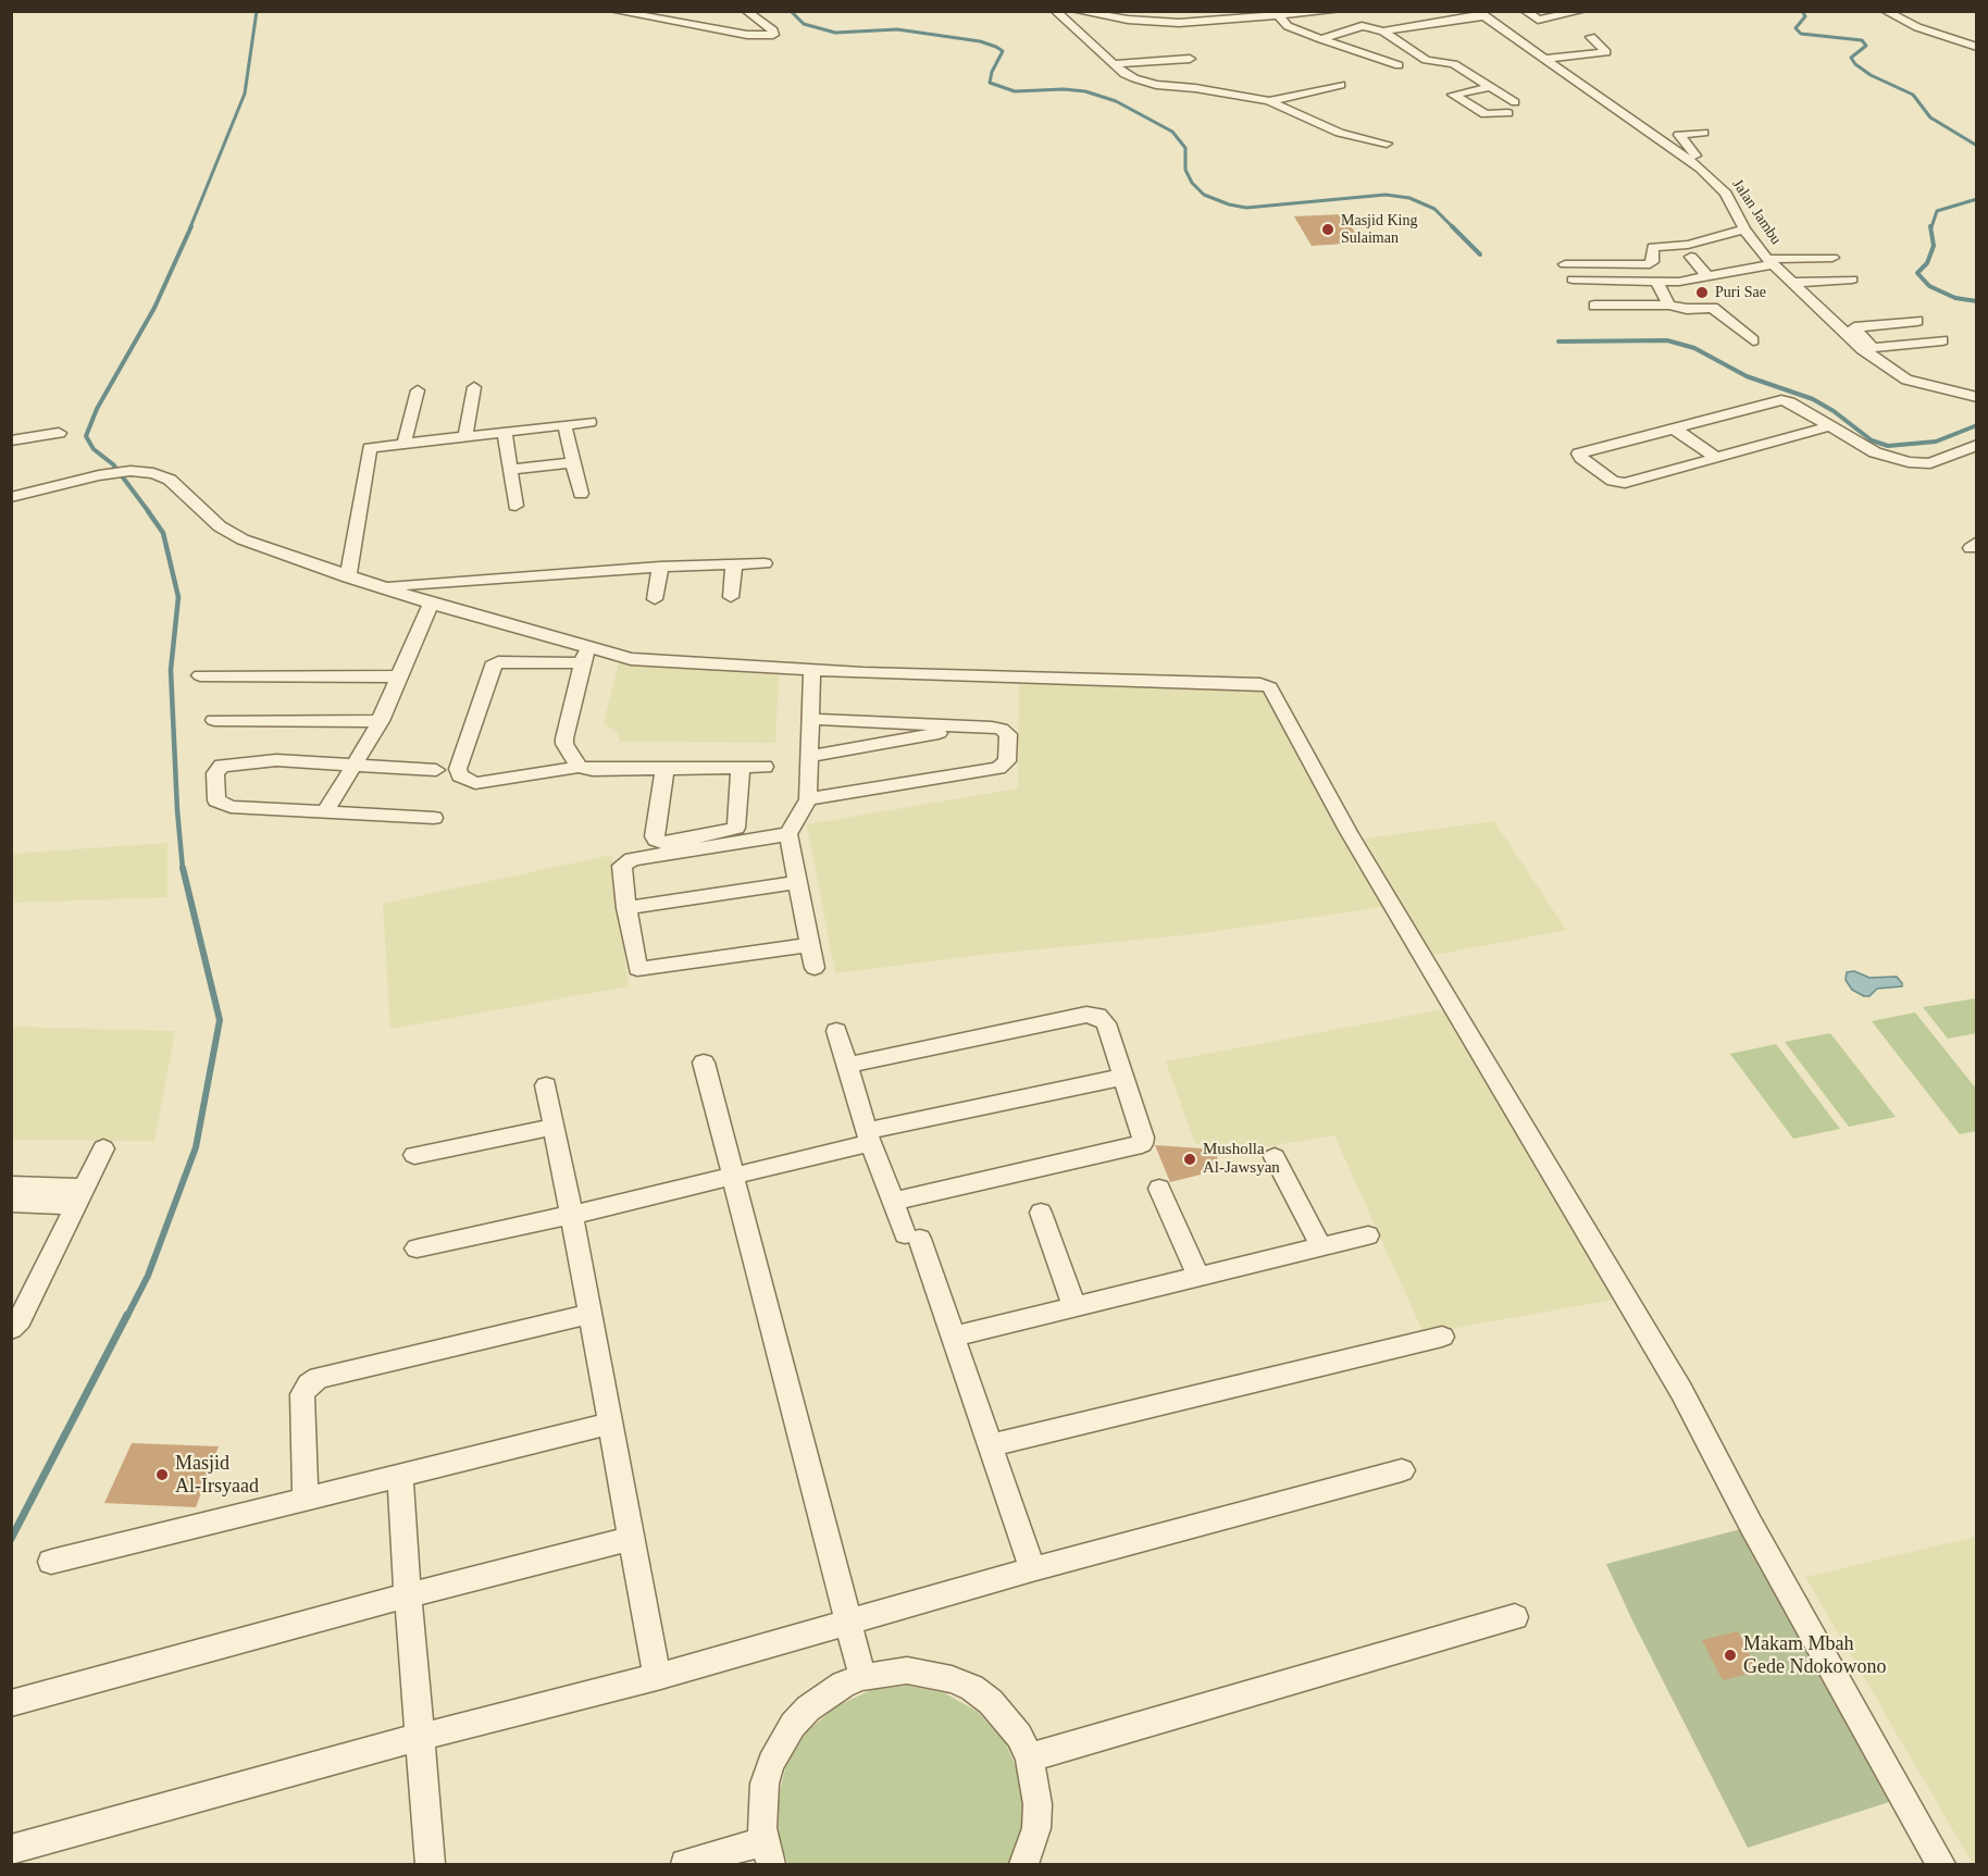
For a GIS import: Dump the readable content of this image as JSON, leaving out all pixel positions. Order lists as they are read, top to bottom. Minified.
{"streets":{"street":["Jalan Jambu"]},"places":["Masjid King Sulaiman","Puri Sae","Musholla Al-Jawsyan","Masjid Al-Irsyaad","Makam Mbah Gede Ndokowono"]}
